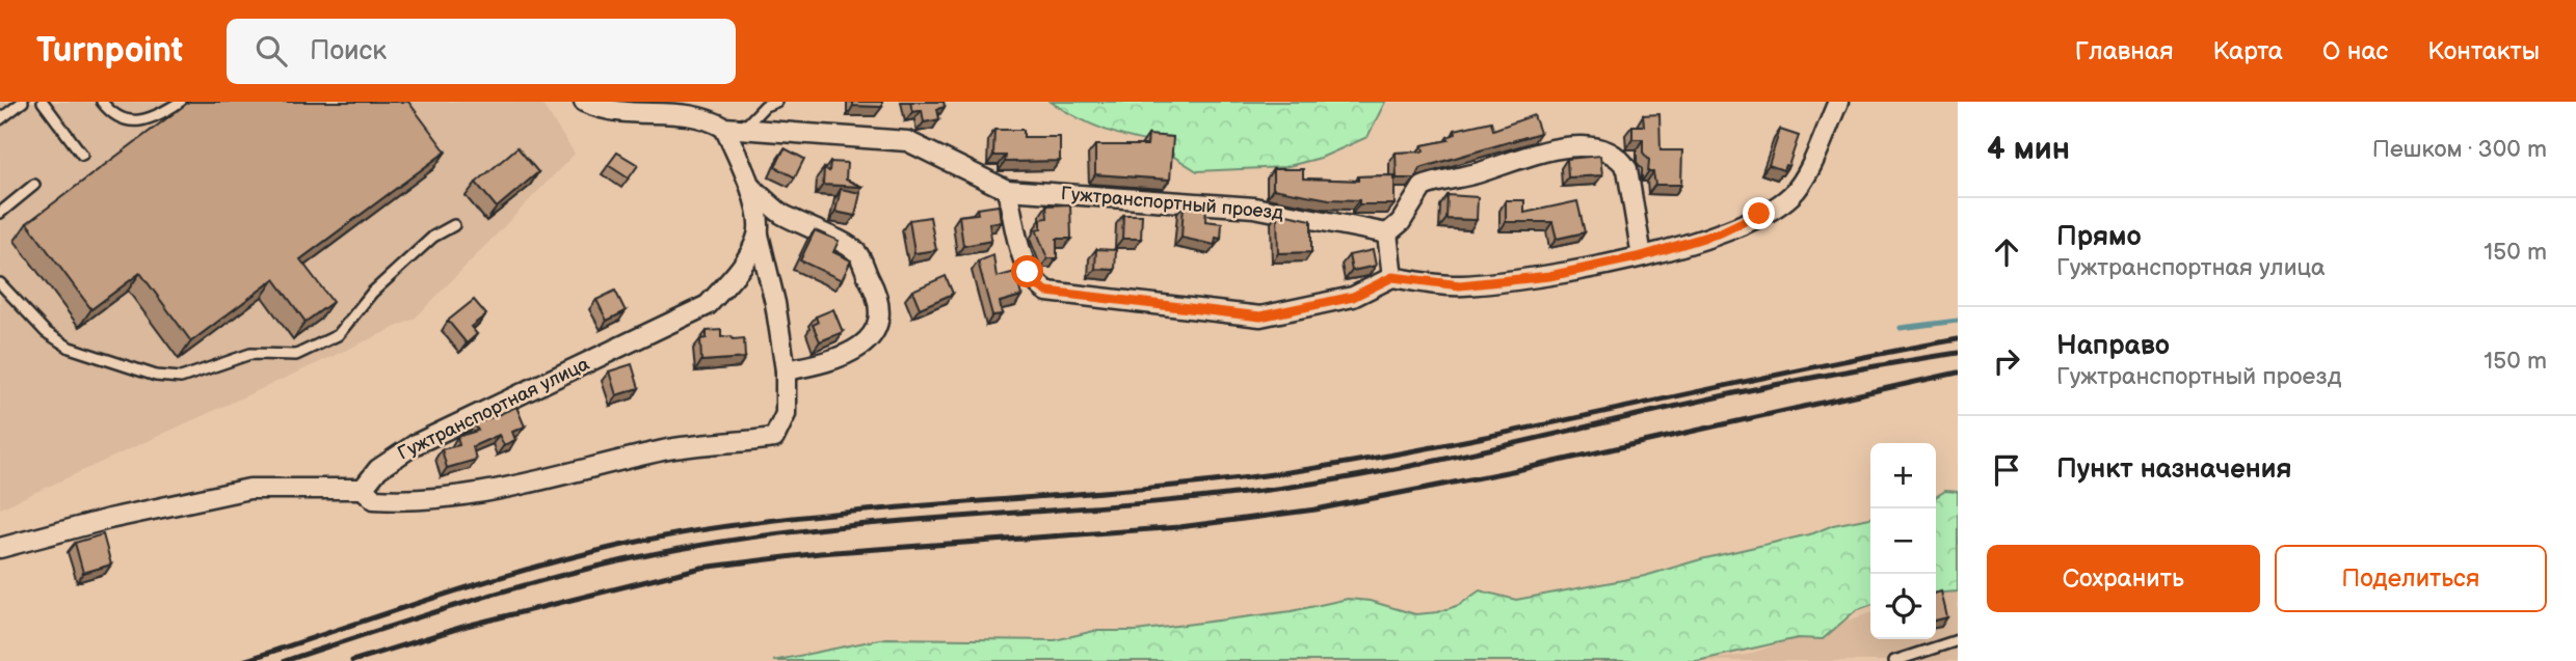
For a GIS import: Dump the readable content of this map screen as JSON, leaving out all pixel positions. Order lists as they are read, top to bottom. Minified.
{"streets":{"street":["Гужтранспортный проезд","Гужтранспортная улица"]},"page":{"header":"Turnpoint","search":"Поиск","nav":["Главная","Карта","О нас","Контакты"],"heading":["4 мин","Пешком · 300 m"],"list":[["Прямо","Гужтранспортная улица","150 m"],["Направо","Гужтранспортный проезд","150 m"],"Пункт назначения"],"map_buttons":["+","−"],"buttons":["Сохранить","Поделиться"]}}
